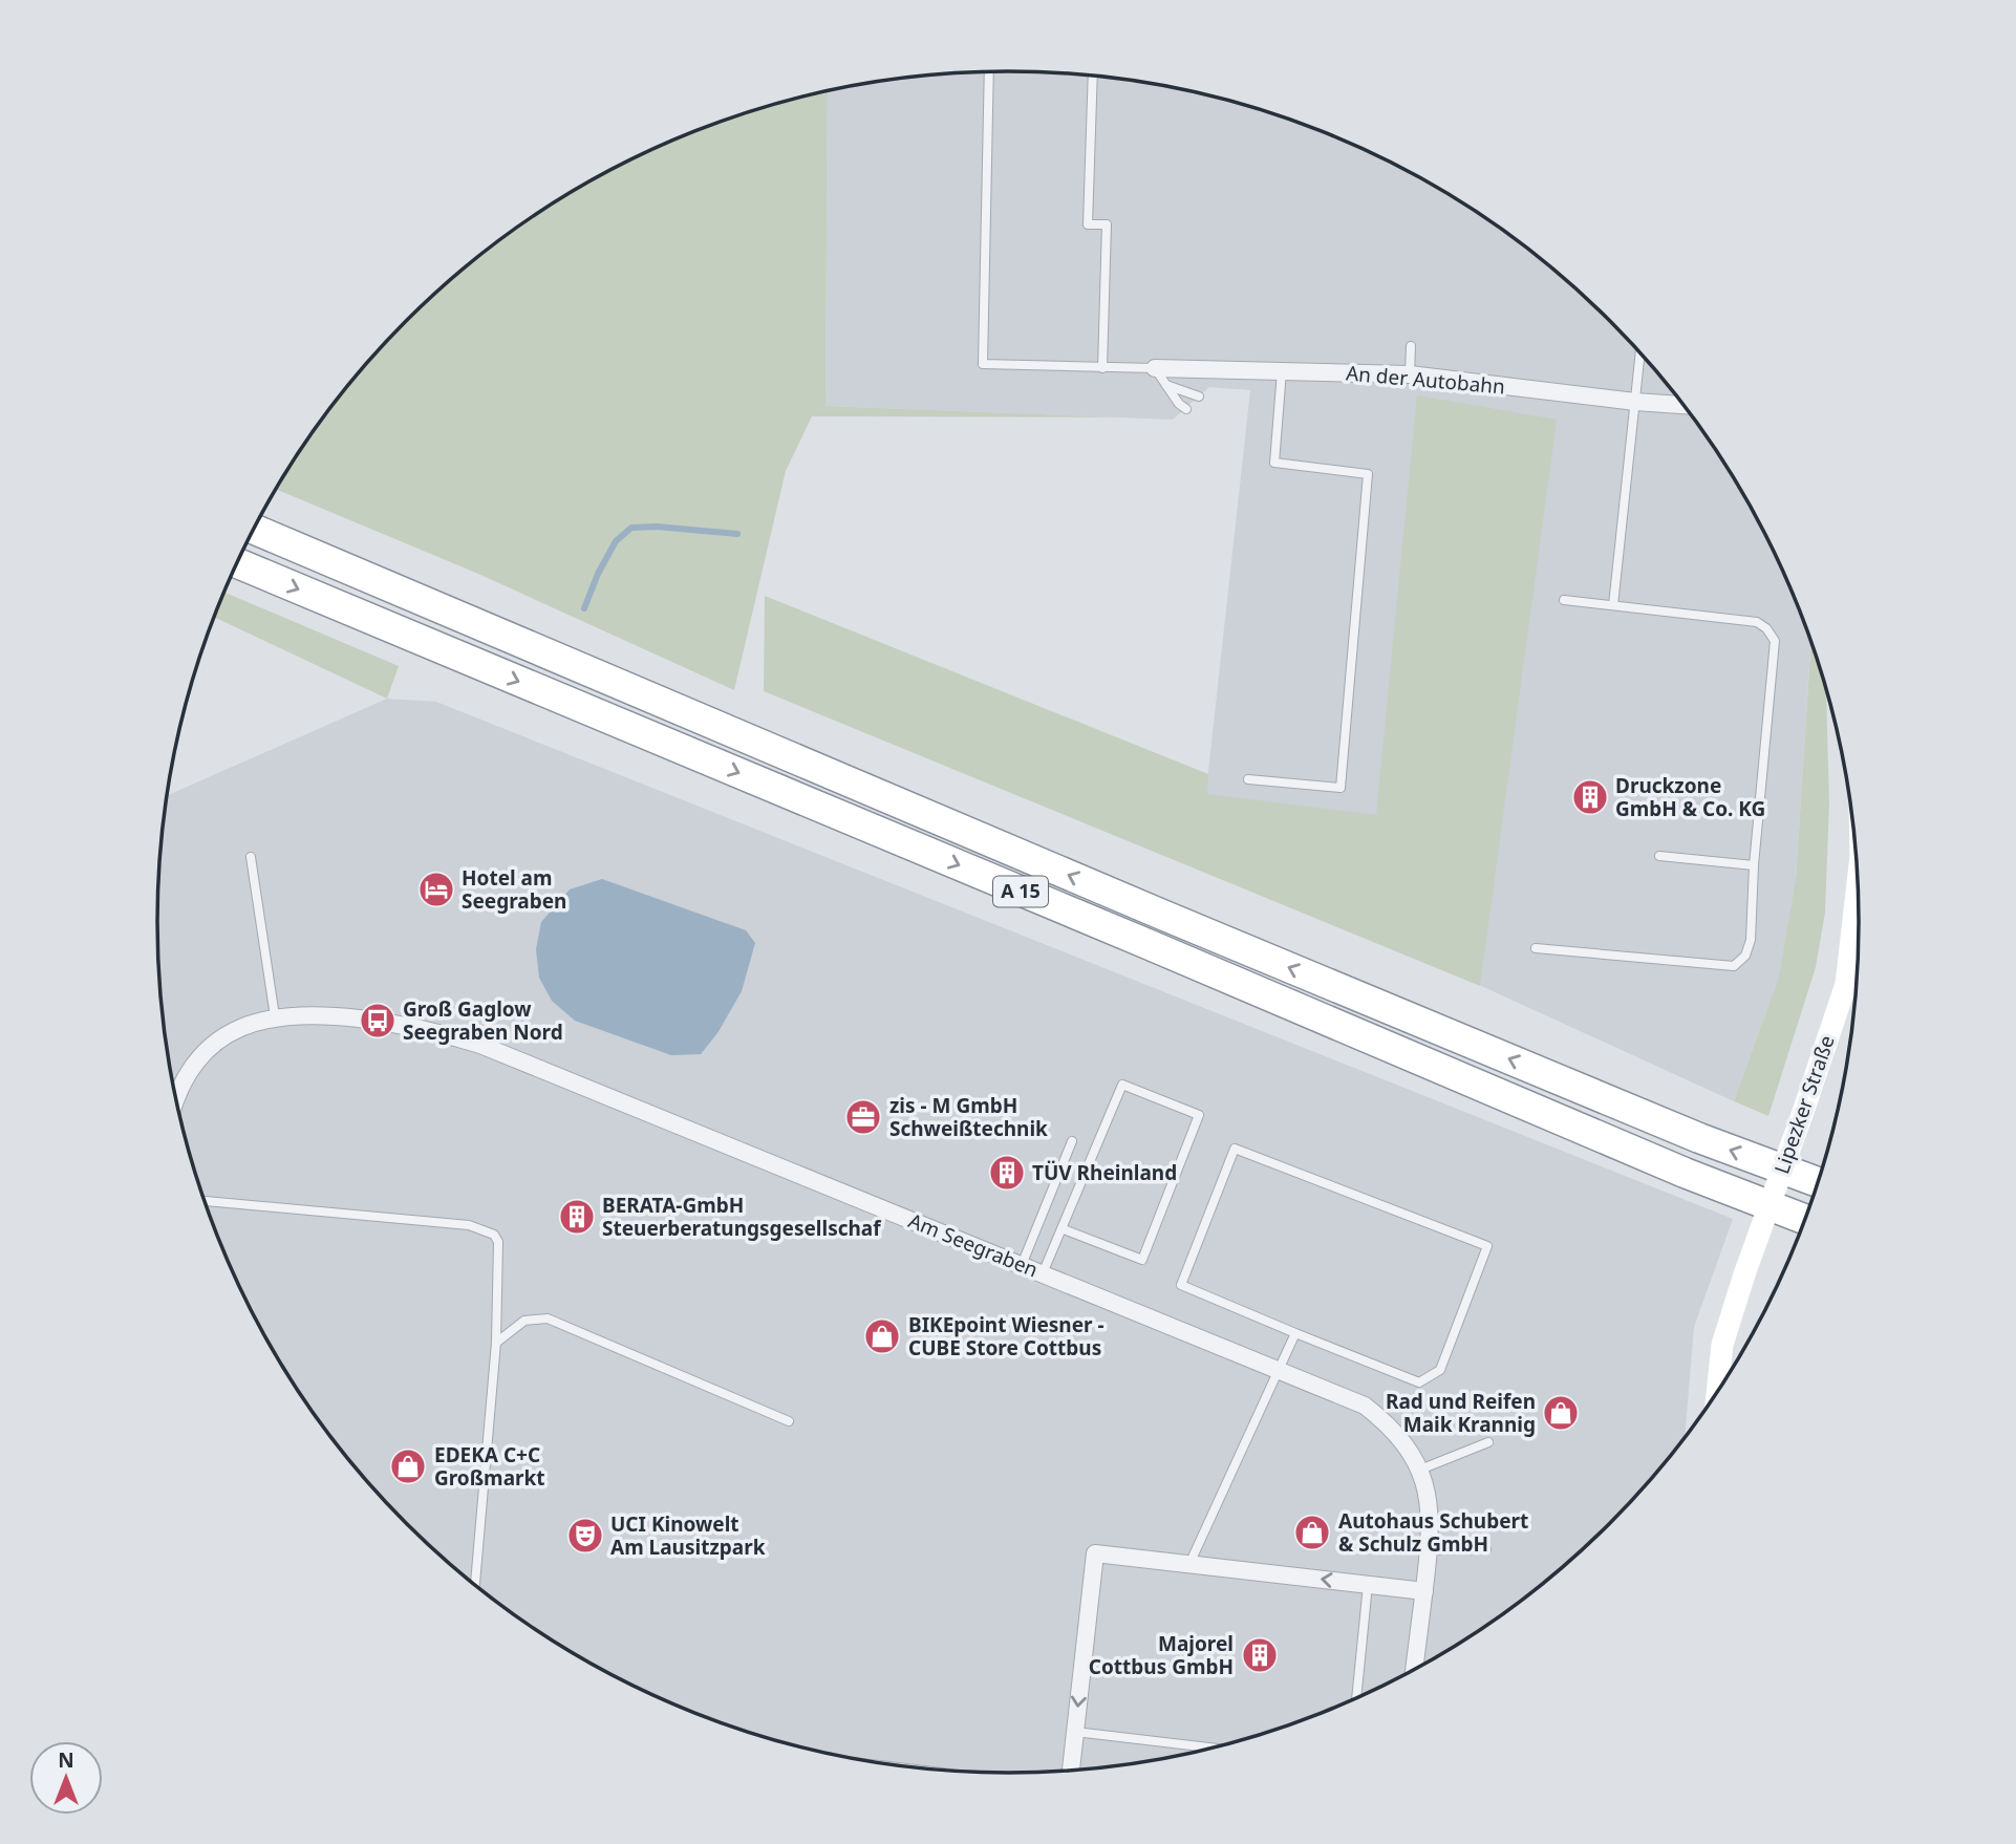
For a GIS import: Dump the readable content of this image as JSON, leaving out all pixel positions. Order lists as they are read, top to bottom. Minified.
{"streets":{"highway":["A 15"],"main road":["Lipezker Straße"],"street":["An der Autobahn","Am Seegraben"]},"places":{"building":["Druckzone GmbH & Co. KG","TÜV Rheinland","BERATA-GmbH Steuerberatungsgesellschaf","Majorel Cottbus GmbH"],"hotel":["Hotel am Seegraben"],"bus stop":["Groß Gaglow Seegraben Nord"],"office":["zis - M GmbH Schweißtechnik"],"shop":["BIKEpoint Wiesner - CUBE Store Cottbus","Rad und Reifen Maik Krannig","EDEKA C+C Großmarkt","Autohaus Schubert & Schulz GmbH"],"theatre":["UCI Kinowelt Am Lausitzpark"]},"north":"top"}
